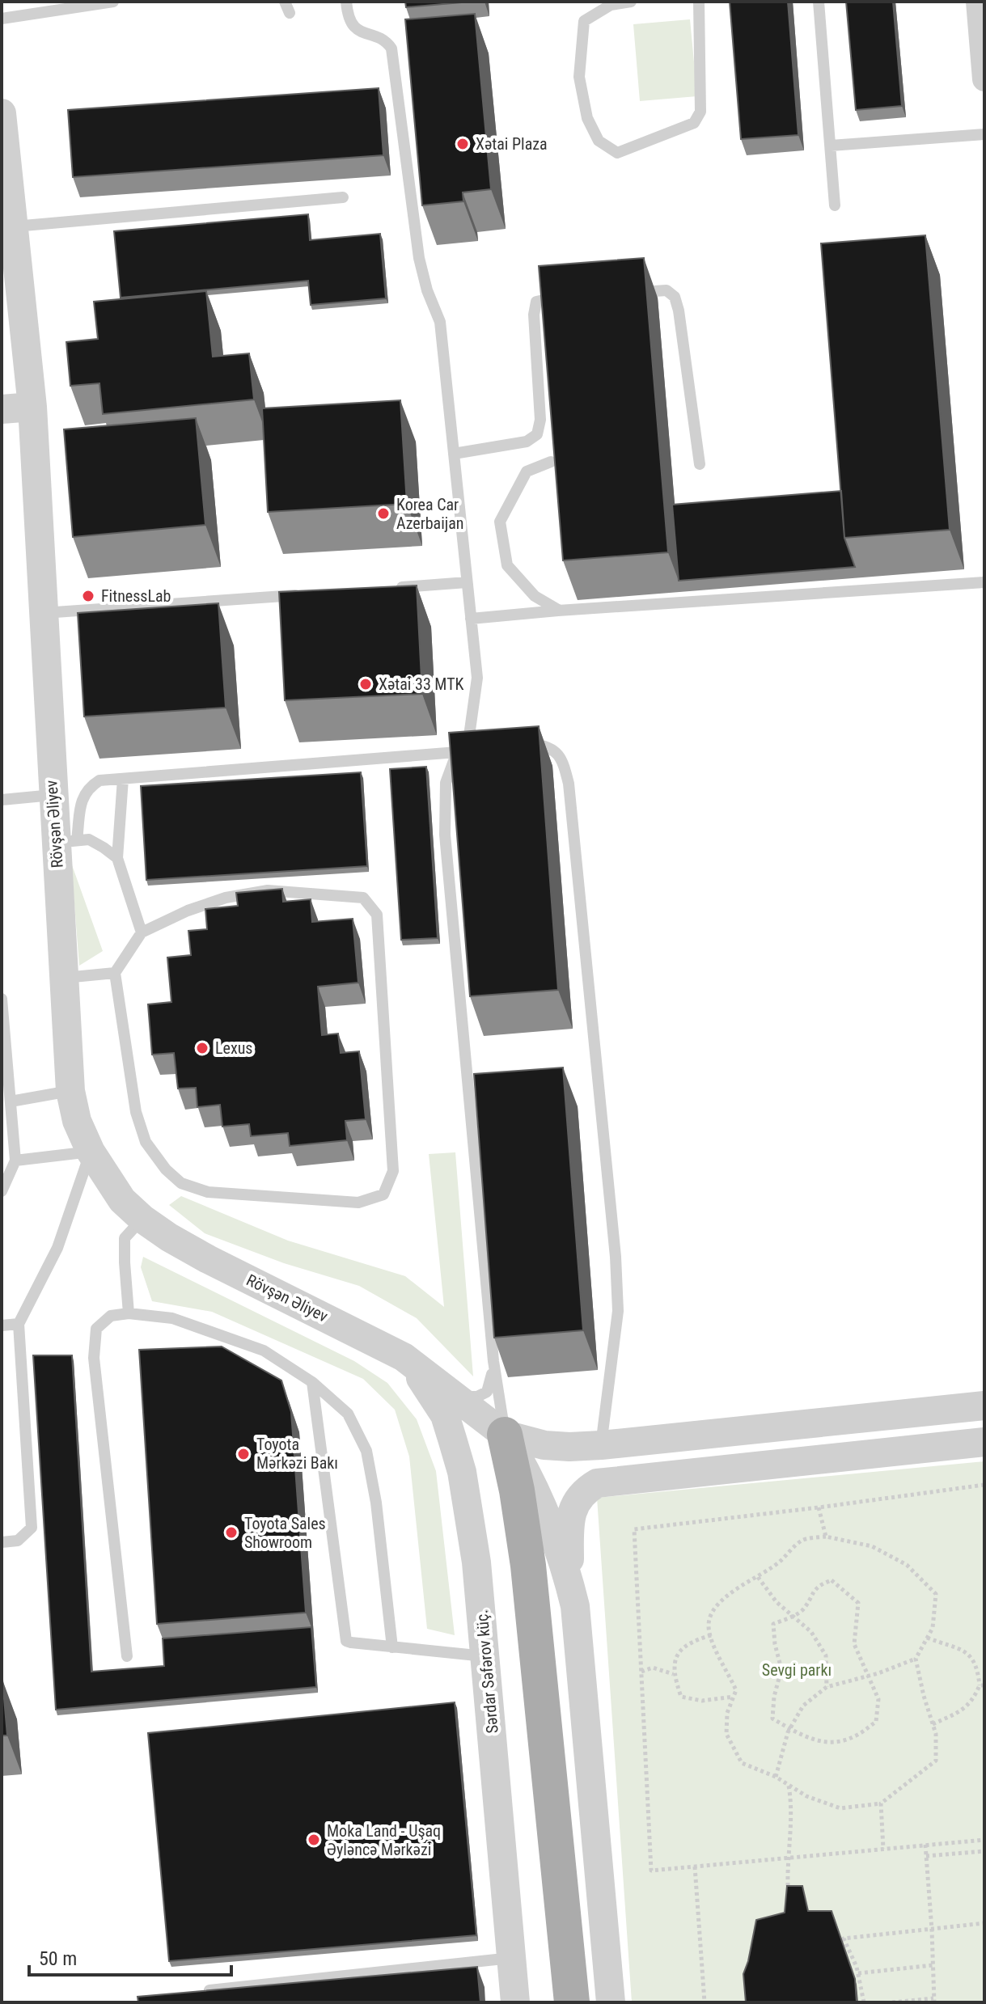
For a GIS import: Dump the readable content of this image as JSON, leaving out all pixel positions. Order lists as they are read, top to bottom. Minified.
{"streets":{"street":["Rövşən Əliyev","Sərdar Səfərov küç."]},"crossings":[["Rövşən Əliyev","Sərdar Səfərov küç."]],"parks":["Sevgi parkı"],"places":["Xətai Plaza","Korea Car Azerbaijan","FitnessLab","Xətai 33 MTK","Lexus","Toyota Mərkəzi Bakı","Toyota Sales Showroom","Moka Land - Uşaq Əyləncə Mərkəzi"],"scale_bar":"50 m"}
